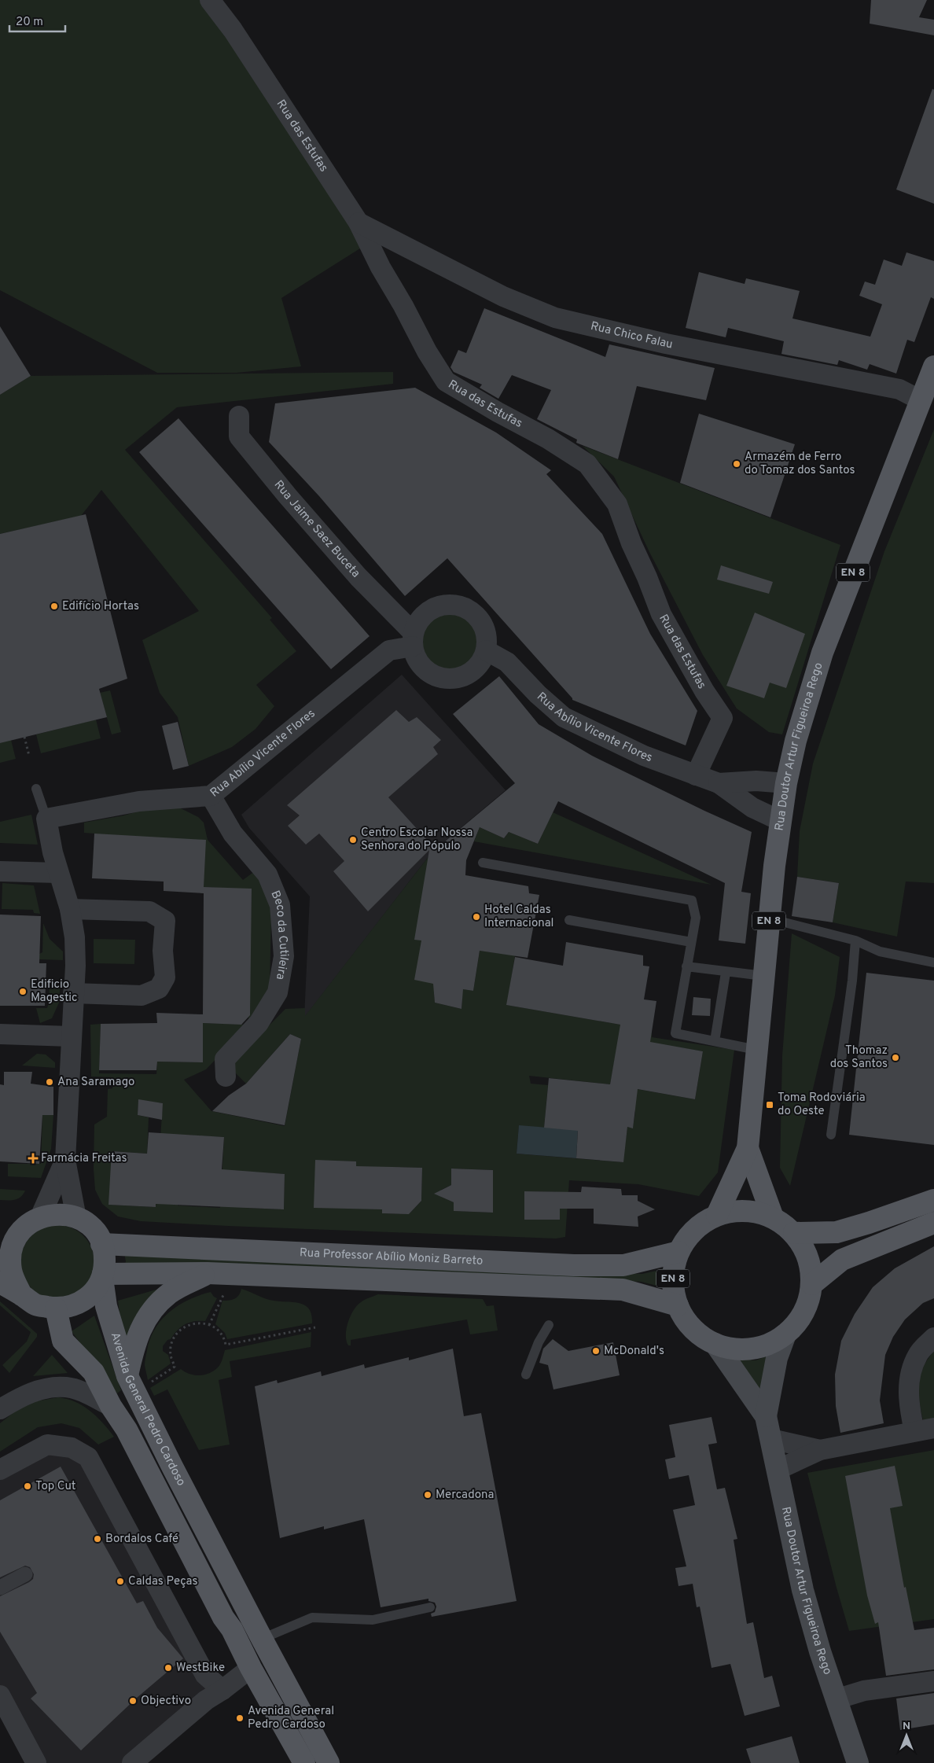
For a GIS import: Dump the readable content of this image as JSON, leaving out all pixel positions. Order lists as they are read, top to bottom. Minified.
{"streets":{"main road":["EN 8","Rua Doutor Artur Figueiroa Rego","Rua Professor Abílio Moniz Barreto","Avenida General Pedro Cardoso"],"street":["Rua das Estufas","Rua Chico Falau","Rua Jaime Saez Buceta","Rua Abílio Vicente Flores","Beco da Cutileira"]},"crossings":[["Rua das Estufas","Rua Chico Falau"],["Rua das Estufas","Rua Abílio Vicente Flores"],["Rua Chico Falau","Rua Doutor Artur Figueiroa Rego"],["Rua Jaime Saez Buceta","Rua Abílio Vicente Flores"],["EN 8","Rua Doutor Artur Figueiroa Rego"],["EN 8","Rua Professor Abílio Moniz Barreto"],["Rua Abílio Vicente Flores","Rua Doutor Artur Figueiroa Rego"],["Rua Abílio Vicente Flores","Beco da Cutileira"],["Rua Doutor Artur Figueiroa Rego","Rua Professor Abílio Moniz Barreto"],["Rua Professor Abílio Moniz Barreto","Avenida General Pedro Cardoso"]],"places":{"other":["Armazém de Ferro do Tomaz dos Santos","Edifício Hortas","Centro Escolar Nossa Senhora do Pópulo","Hotel Caldas Internacional","Edificio Magestic","Thomaz dos Santos","Ana Saramago","McDonald's","Top Cut","Mercadona","Bordalos Café","Caldas Peças","WestBike","Objectivo","Avenida General Pedro Cardoso"],"transit":["Toma Rodoviária do Oeste"],"health":["Farmácia Freitas"]},"scale_bar":"20 m","north":"top"}
